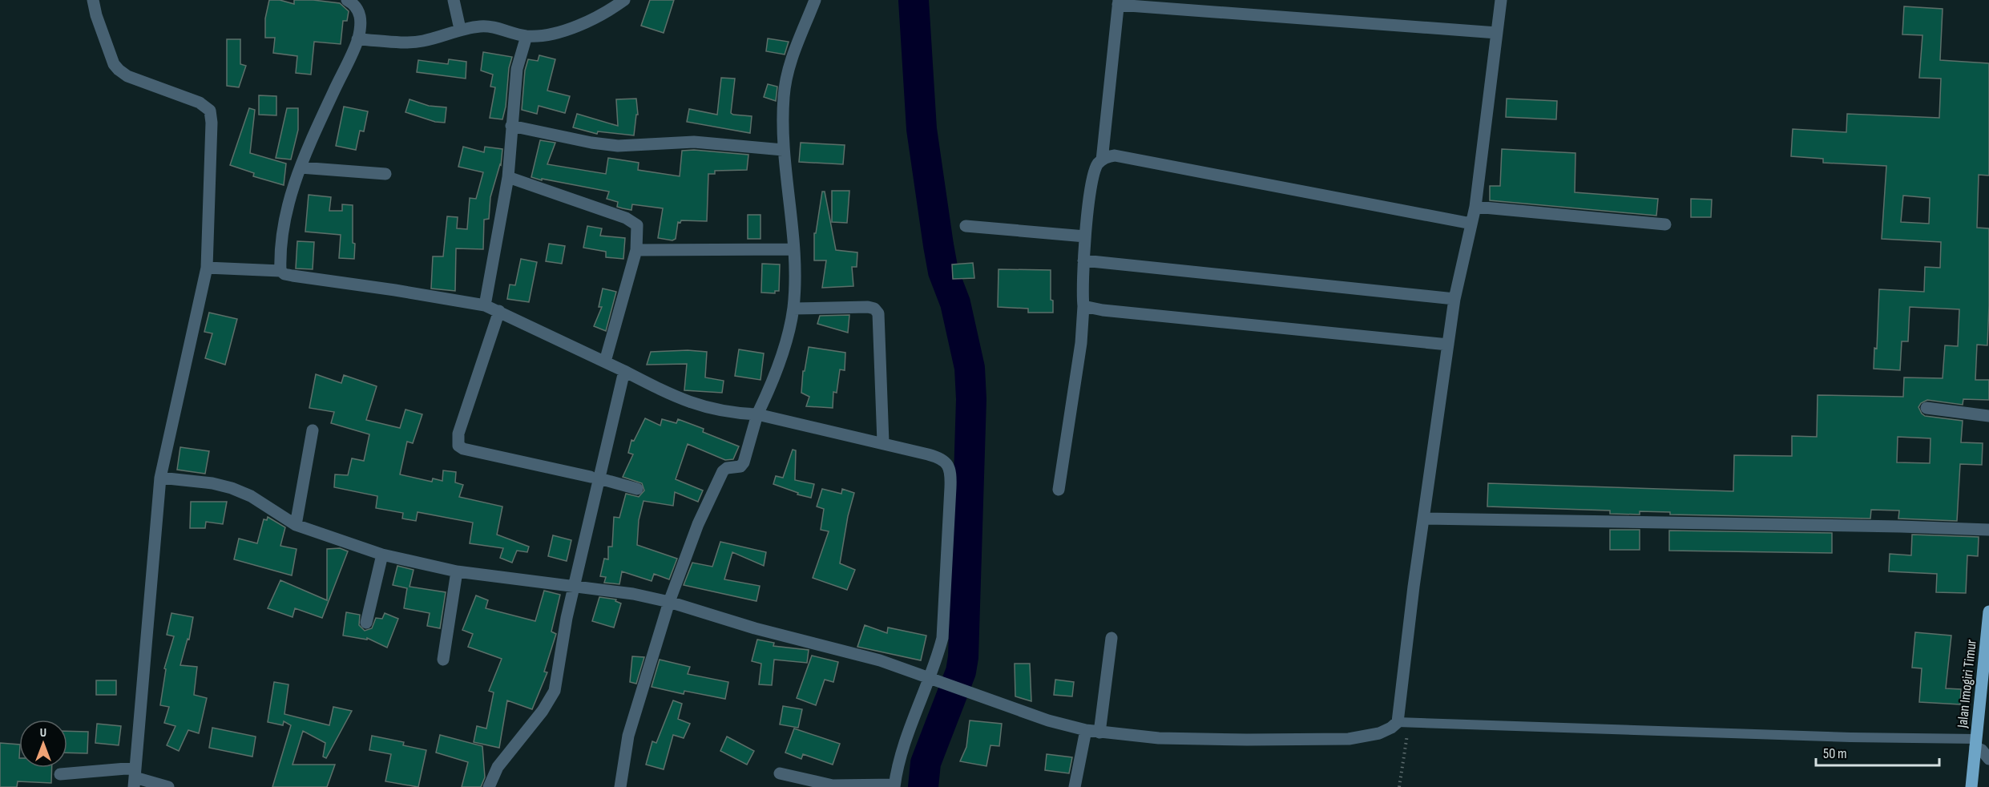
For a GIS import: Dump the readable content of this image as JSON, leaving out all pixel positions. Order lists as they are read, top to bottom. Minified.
{"streets":{"main road":["Jalan Imogiri Timur"]},"scale_bar":"50 m","north":"top"}
